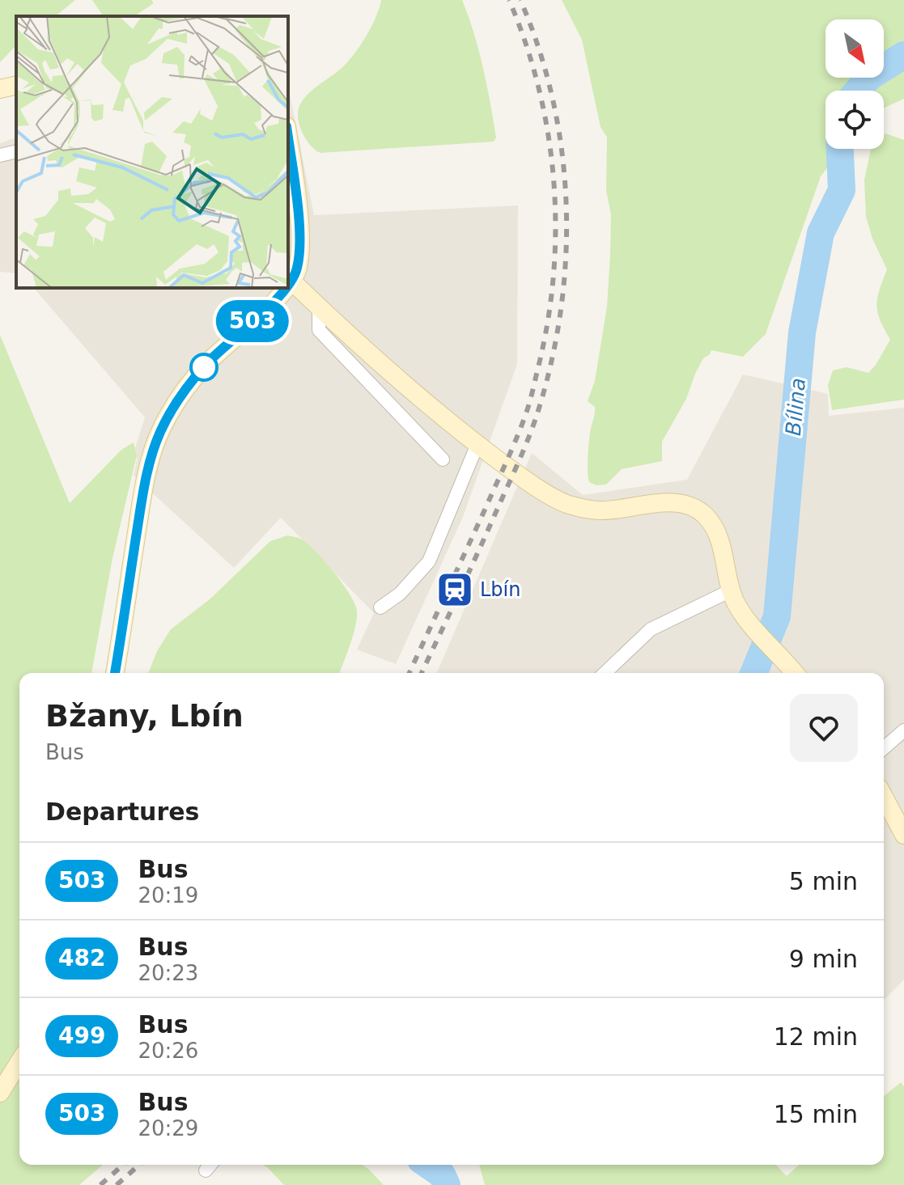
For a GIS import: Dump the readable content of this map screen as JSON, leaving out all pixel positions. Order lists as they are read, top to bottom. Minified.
{"water":["Bílina"],"places":{"station":["Lbín"]},"lines":["bus line 503"],"north":"bottom right","page":{"on_map":"503","heading":[["Bžany, Lbín","Bus"],"Departures"],"list":[{"mark":"503","name":"Bus","note":"20:19","value":"5 min"},{"mark":"482","name":"Bus","note":"20:23","value":"9 min"},{"mark":"499","name":"Bus","note":"20:26","value":"12 min"},{"mark":"503","name":"Bus","note":"20:29","value":"15 min"}]}}
